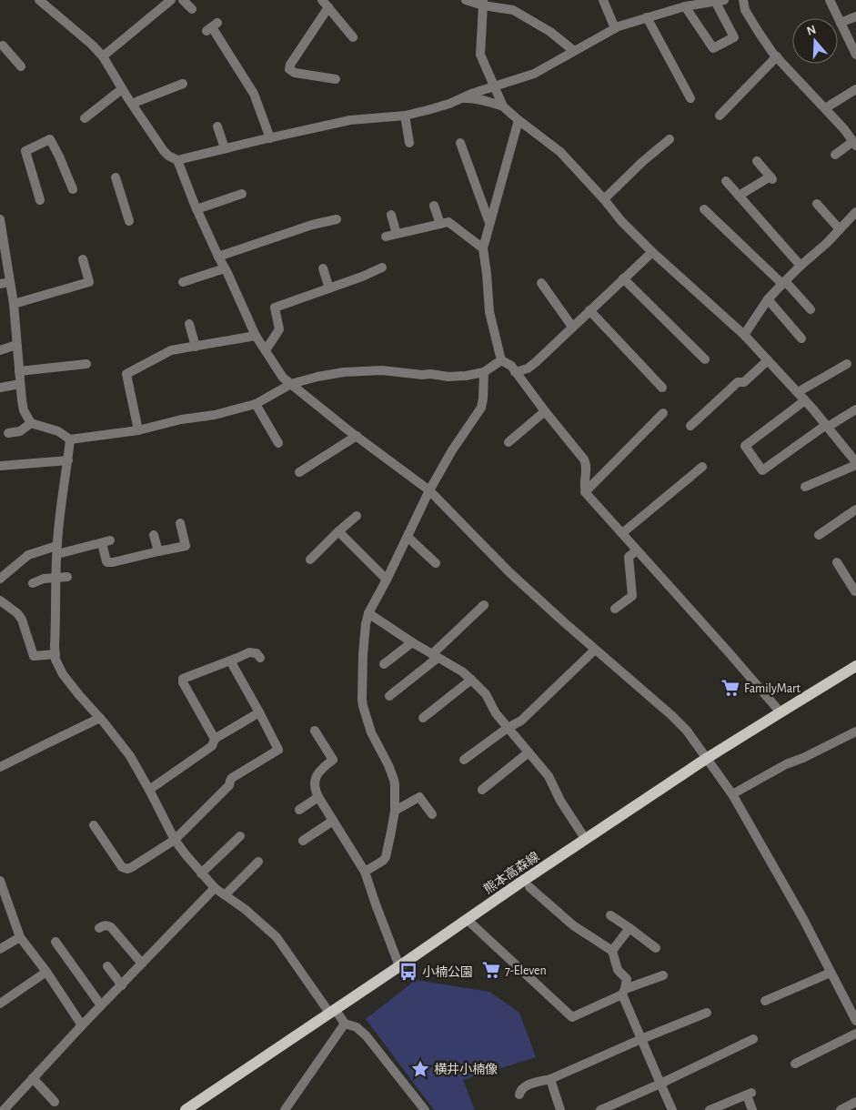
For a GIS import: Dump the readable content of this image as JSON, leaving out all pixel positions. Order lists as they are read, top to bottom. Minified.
{"streets":{"main road":["熊本高森線"]},"places":{"supermarket":["FamilyMart","7-Eleven"],"bus stop":["小楠公園"],"place":["横井小楠像"]},"north":"top"}
